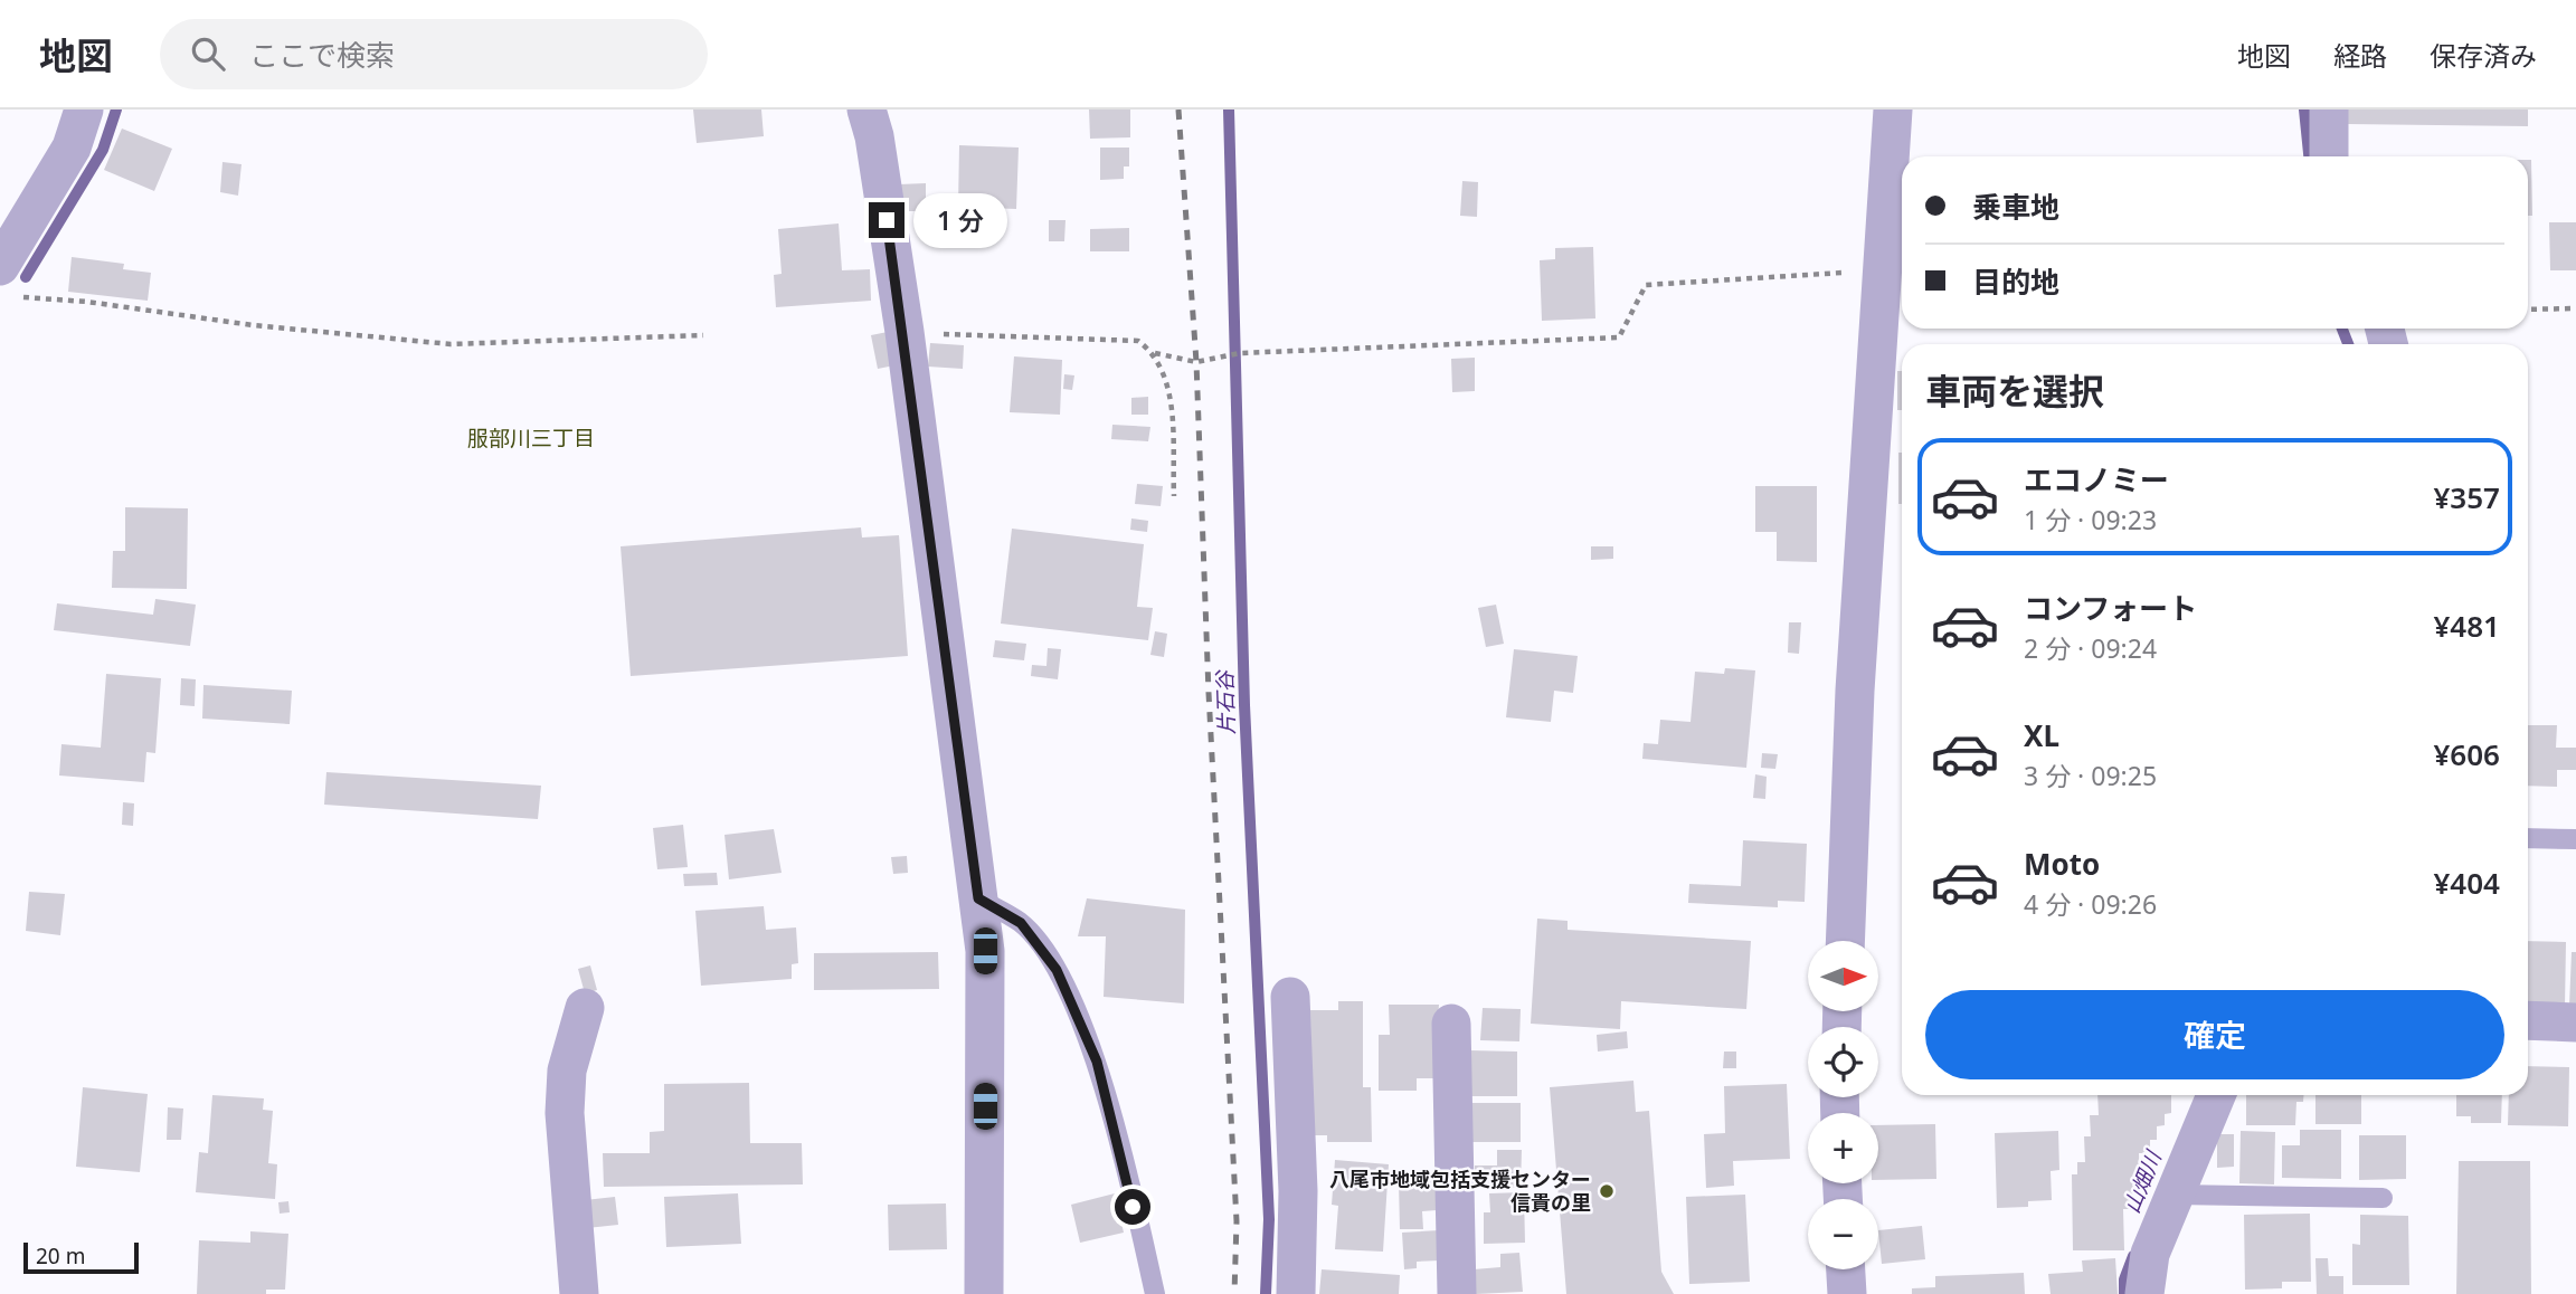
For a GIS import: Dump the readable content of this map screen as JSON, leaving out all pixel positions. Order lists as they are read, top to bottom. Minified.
{"districts":["服部川三丁目"],"water":["片石谷","山畑川"],"places":["八尾市地域包括支援センター 信貴の里"],"scale_bar":"20 m","north":"right","page":{"header":"地図","search":"ここで検索","nav":["地図","経路","保存済み"],"banner":["乗車地","目的地"],"bubble":"1 分","heading":"車両を選択","list":[{"name":"エコノミー","note":"1 分 · 09:23","value":"¥357"},{"name":"コンフォート","note":"2 分 · 09:24","value":"¥481"},{"name":"XL","note":"3 分 · 09:25","value":"¥606"},{"name":"Moto","note":"4 分 · 09:26","value":"¥404"}],"map_buttons":["+","−"],"buttons":"確定","scale":"20 m"}}
